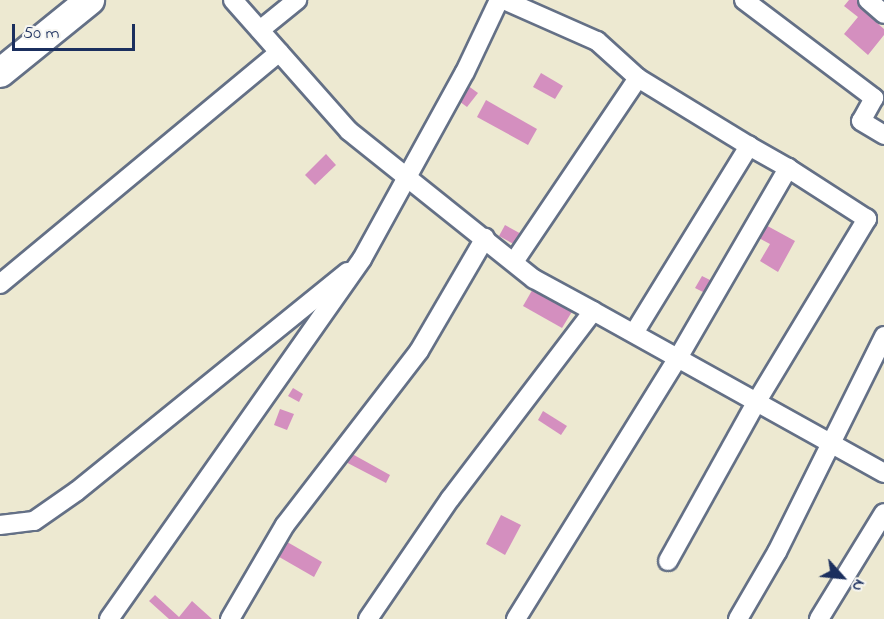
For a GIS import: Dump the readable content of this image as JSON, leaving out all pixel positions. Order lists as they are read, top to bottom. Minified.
{"scale_bar":"50 m","north":"bottom right"}
